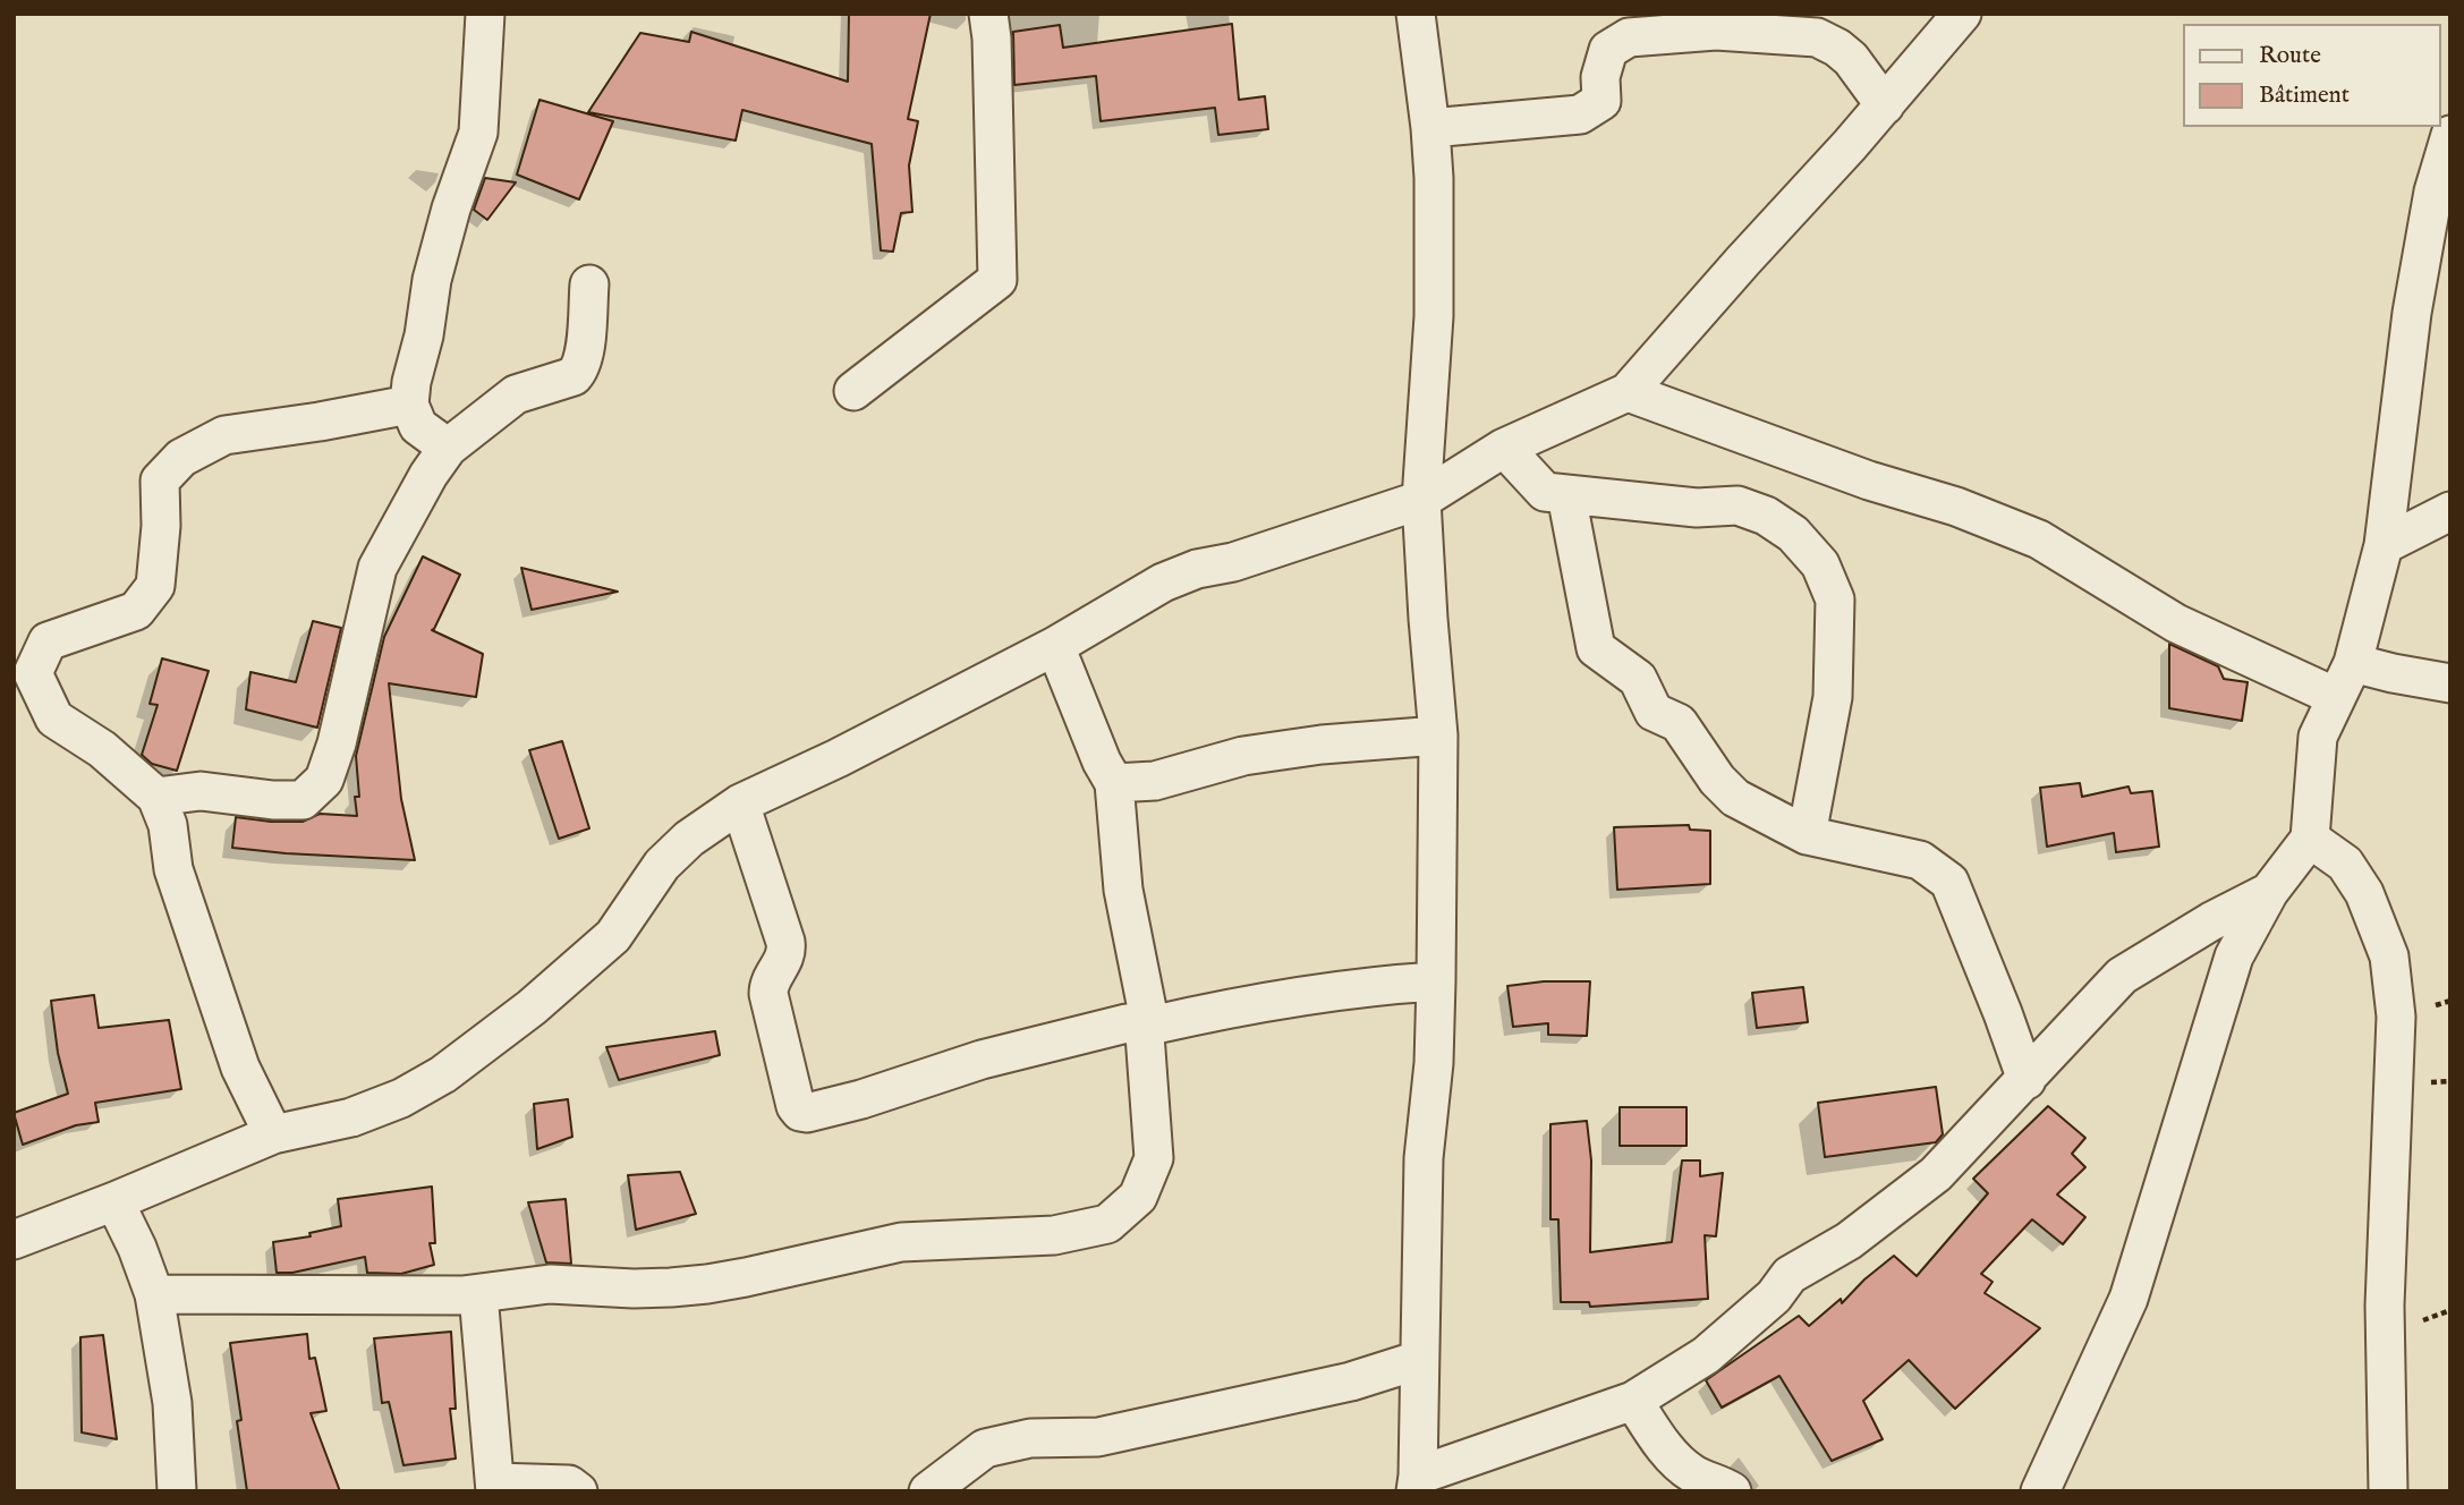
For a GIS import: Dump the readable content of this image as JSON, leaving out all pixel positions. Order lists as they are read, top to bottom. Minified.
{"legend":["Route","Bâtiment"]}
